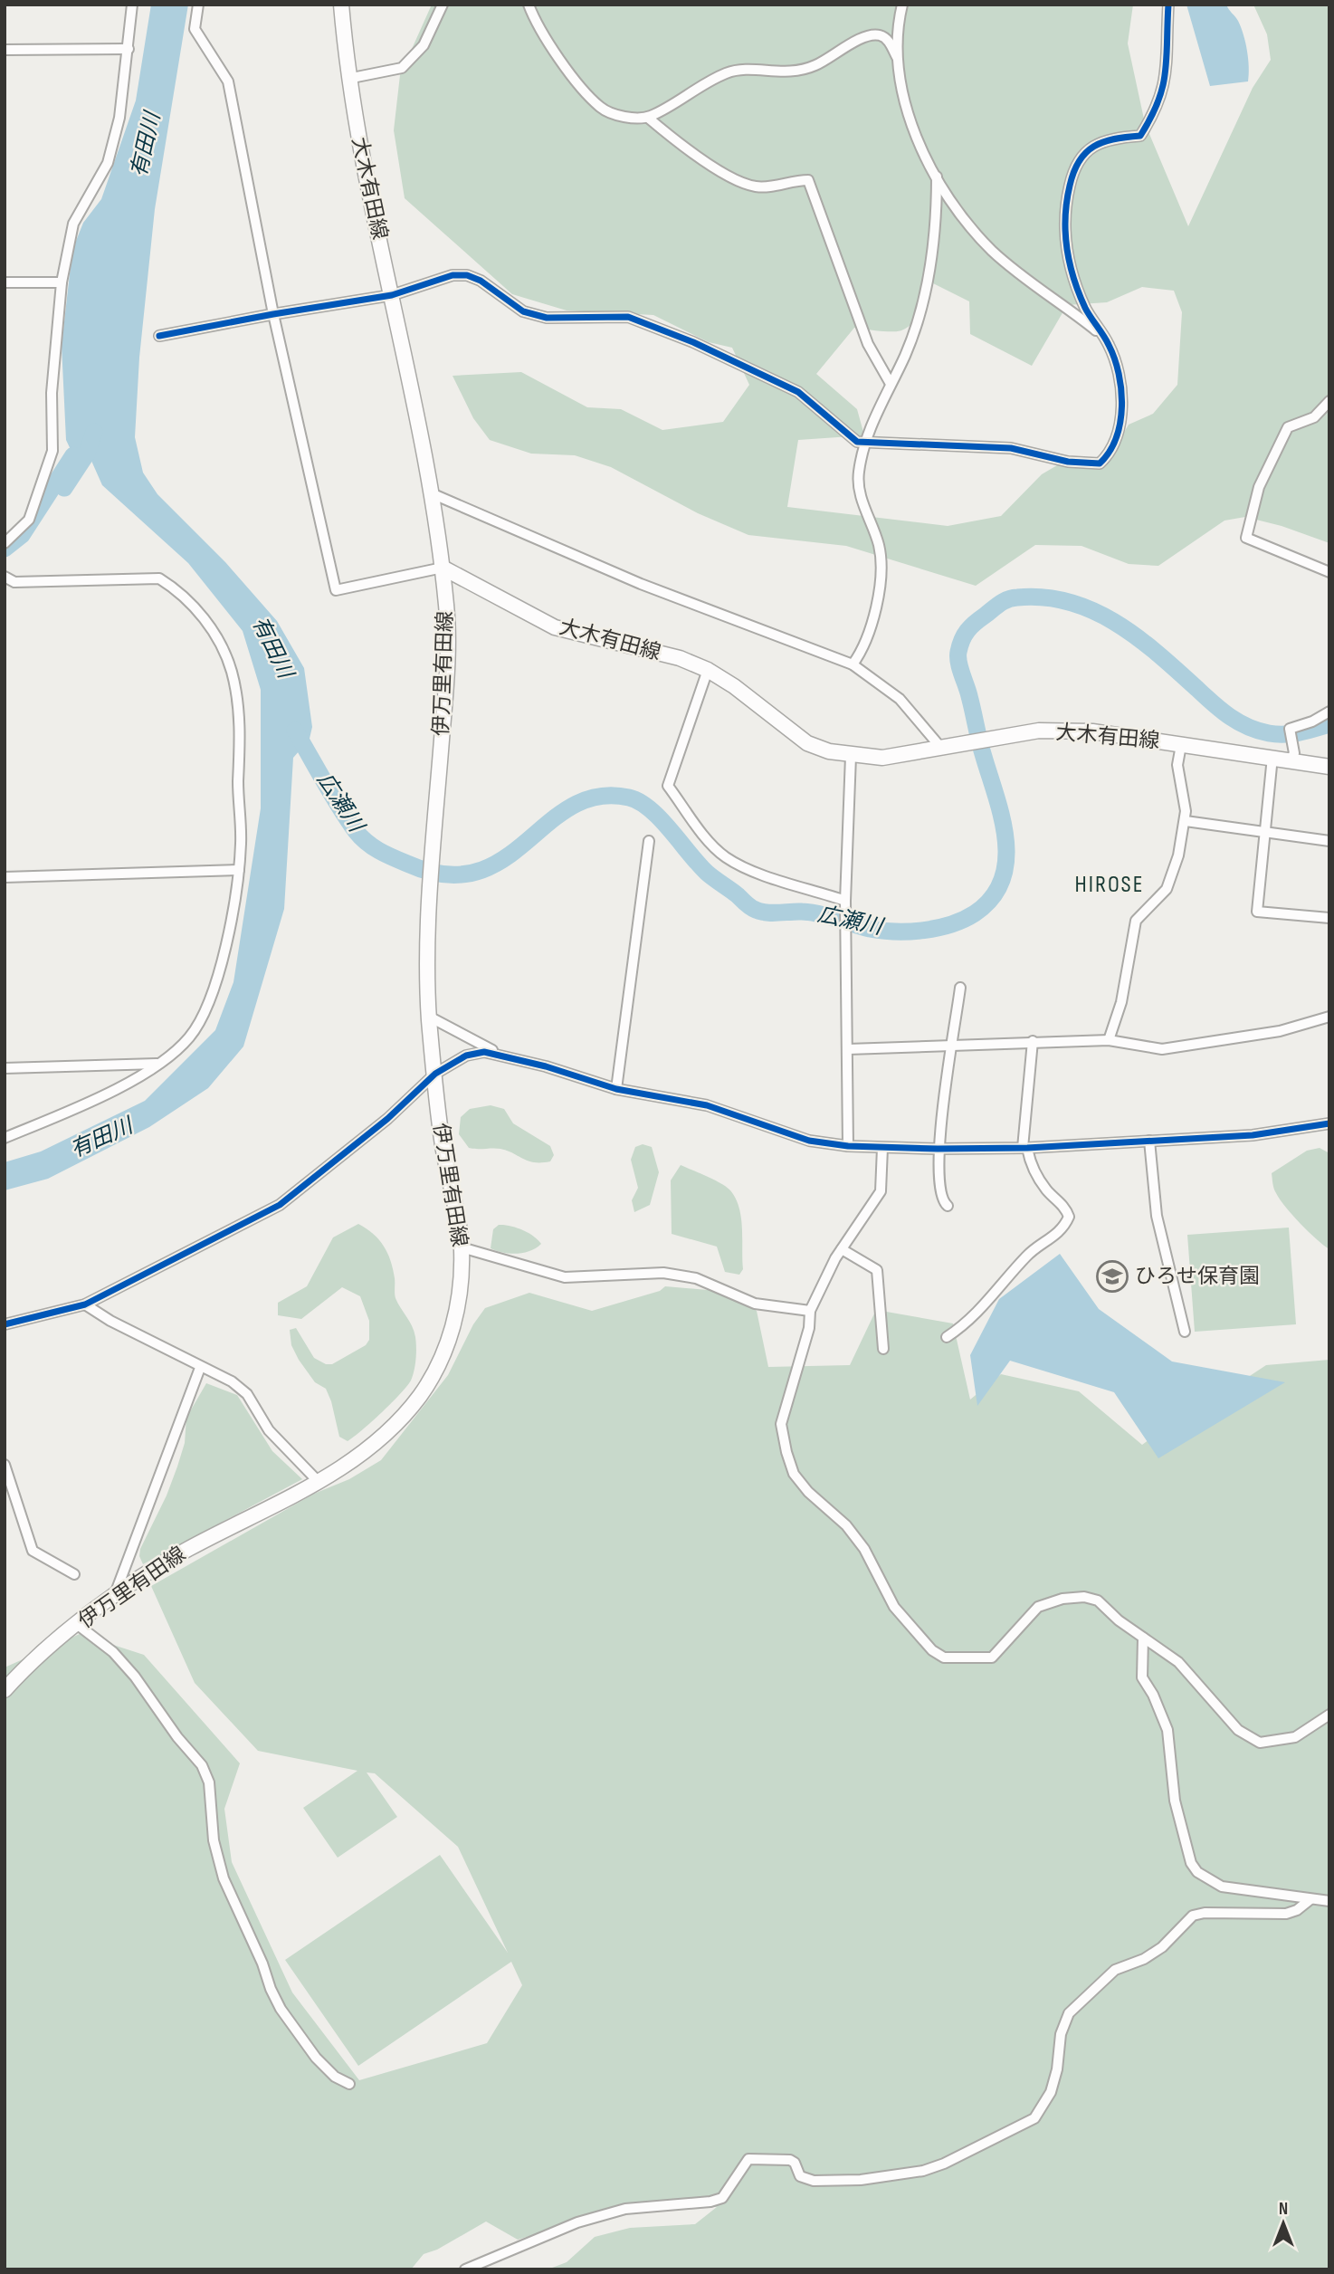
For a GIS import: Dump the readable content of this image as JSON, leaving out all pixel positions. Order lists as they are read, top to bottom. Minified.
{"streets":{"main road":["大木有田線","伊万里有田線"]},"crossings":[["大木有田線","伊万里有田線"]],"districts":["HIROSE"],"water":["有田川","広瀬川"],"places":{"school or university":["ひろせ保育園"]},"north":"top"}
